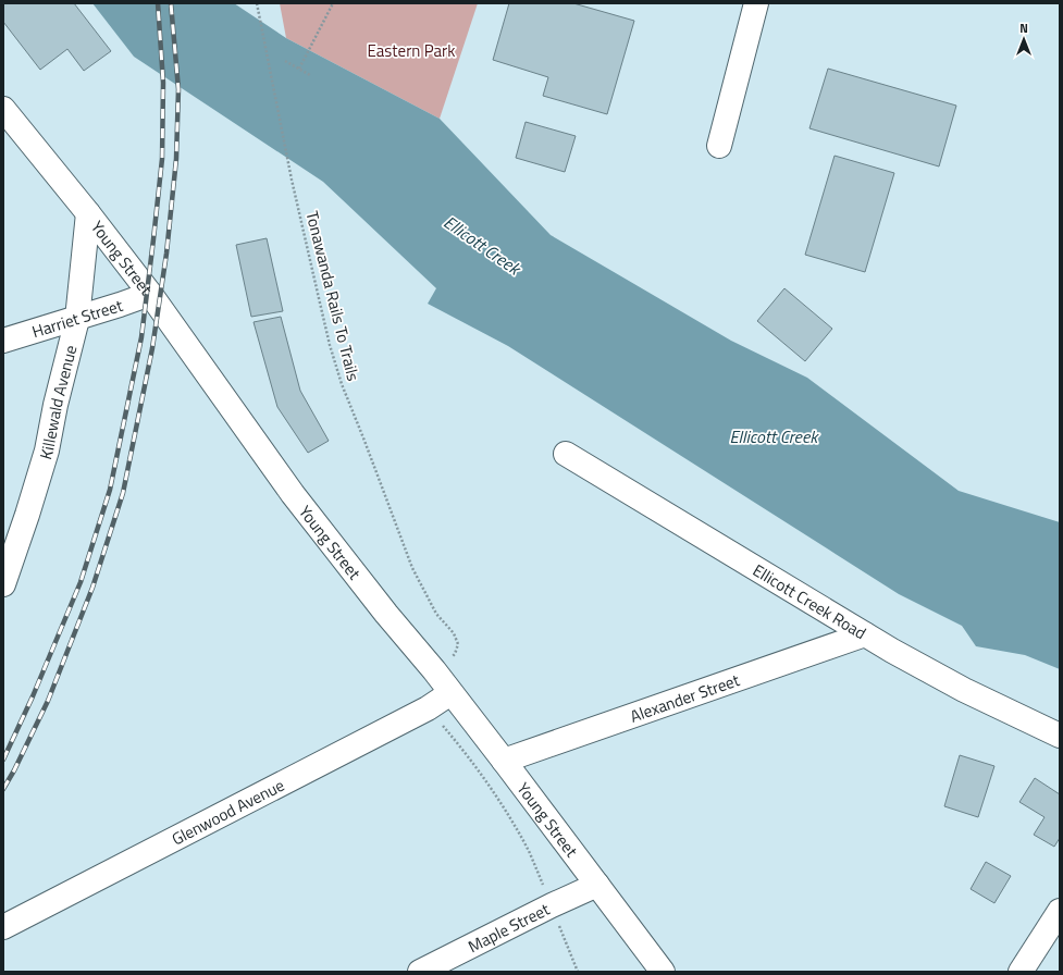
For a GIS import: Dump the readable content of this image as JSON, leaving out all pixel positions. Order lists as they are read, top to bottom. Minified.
{"streets":{"street":["Young Street","Harriet Street","Killewald Avenue","Ellicott Creek Road","Alexander Street","Glenwood Avenue","Maple Street"],"path":["Tonawanda Rails To Trails"]},"crossings":[["Young Street","Harriet Street"],["Young Street","Killewald Avenue"],["Young Street","Alexander Street"],["Young Street","Glenwood Avenue"],["Young Street","Maple Street"],["Harriet Street","Killewald Avenue"],["Ellicott Creek Road","Alexander Street"]],"water":["Ellicott Creek"],"parks":["Eastern Park"],"north":"top"}
